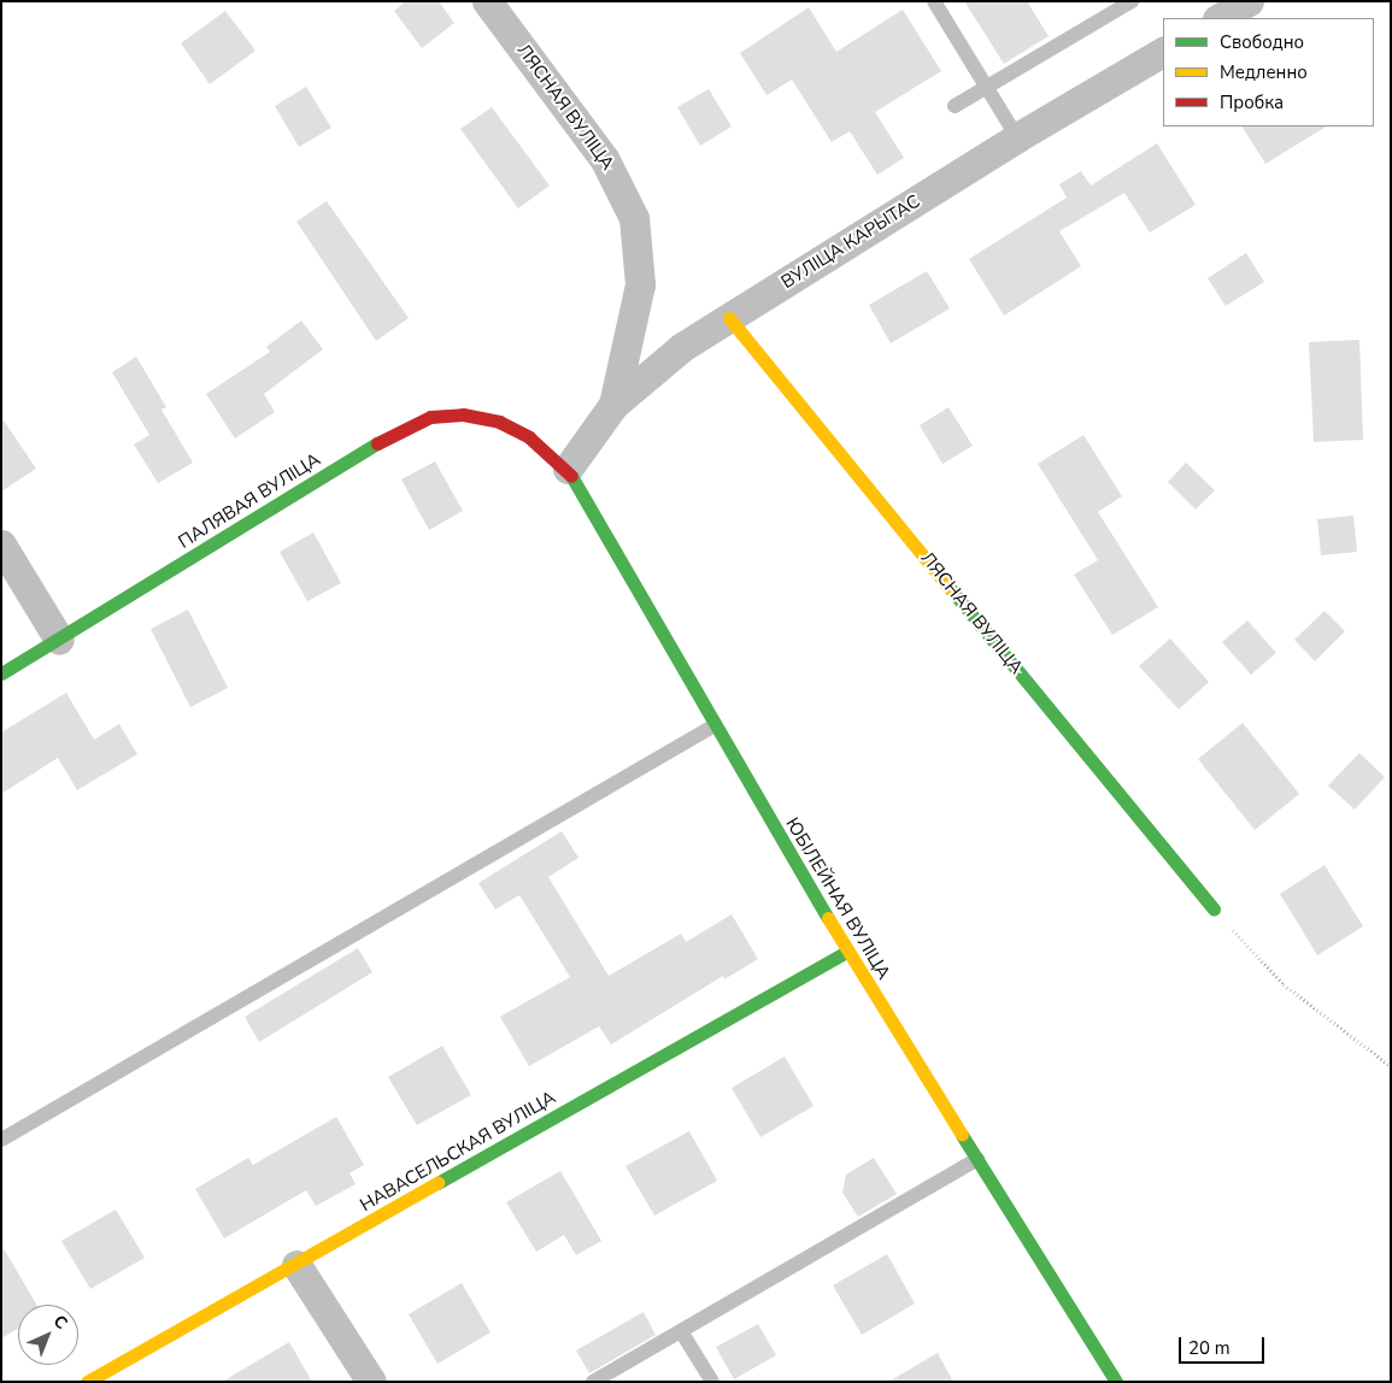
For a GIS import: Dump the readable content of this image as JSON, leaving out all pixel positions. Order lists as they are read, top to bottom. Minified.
{"streets":{"main road":["ЛЯСНАЯ ВУЛІЦА","ПАЛЯВАЯ ВУЛІЦА","ЮБІЛЕЙНАЯ ВУЛІЦА","НАВАСЕЛЬСКАЯ ВУЛІЦА"],"street":["ВУЛІЦА КАРЫТАС"]},"crossings":[["ЛЯСНАЯ ВУЛІЦА","ВУЛІЦА КАРЫТАС"],["ВУЛІЦА КАРЫТАС","ЮБІЛЕЙНАЯ ВУЛІЦА"],["ПАЛЯВАЯ ВУЛІЦА","ЮБІЛЕЙНАЯ ВУЛІЦА"],["ЮБІЛЕЙНАЯ ВУЛІЦА","НАВАСЕЛЬСКАЯ ВУЛІЦА"]],"legend":["Свободно","Медленно","Пробка"],"scale_bar":"20 m","north":"top right"}
